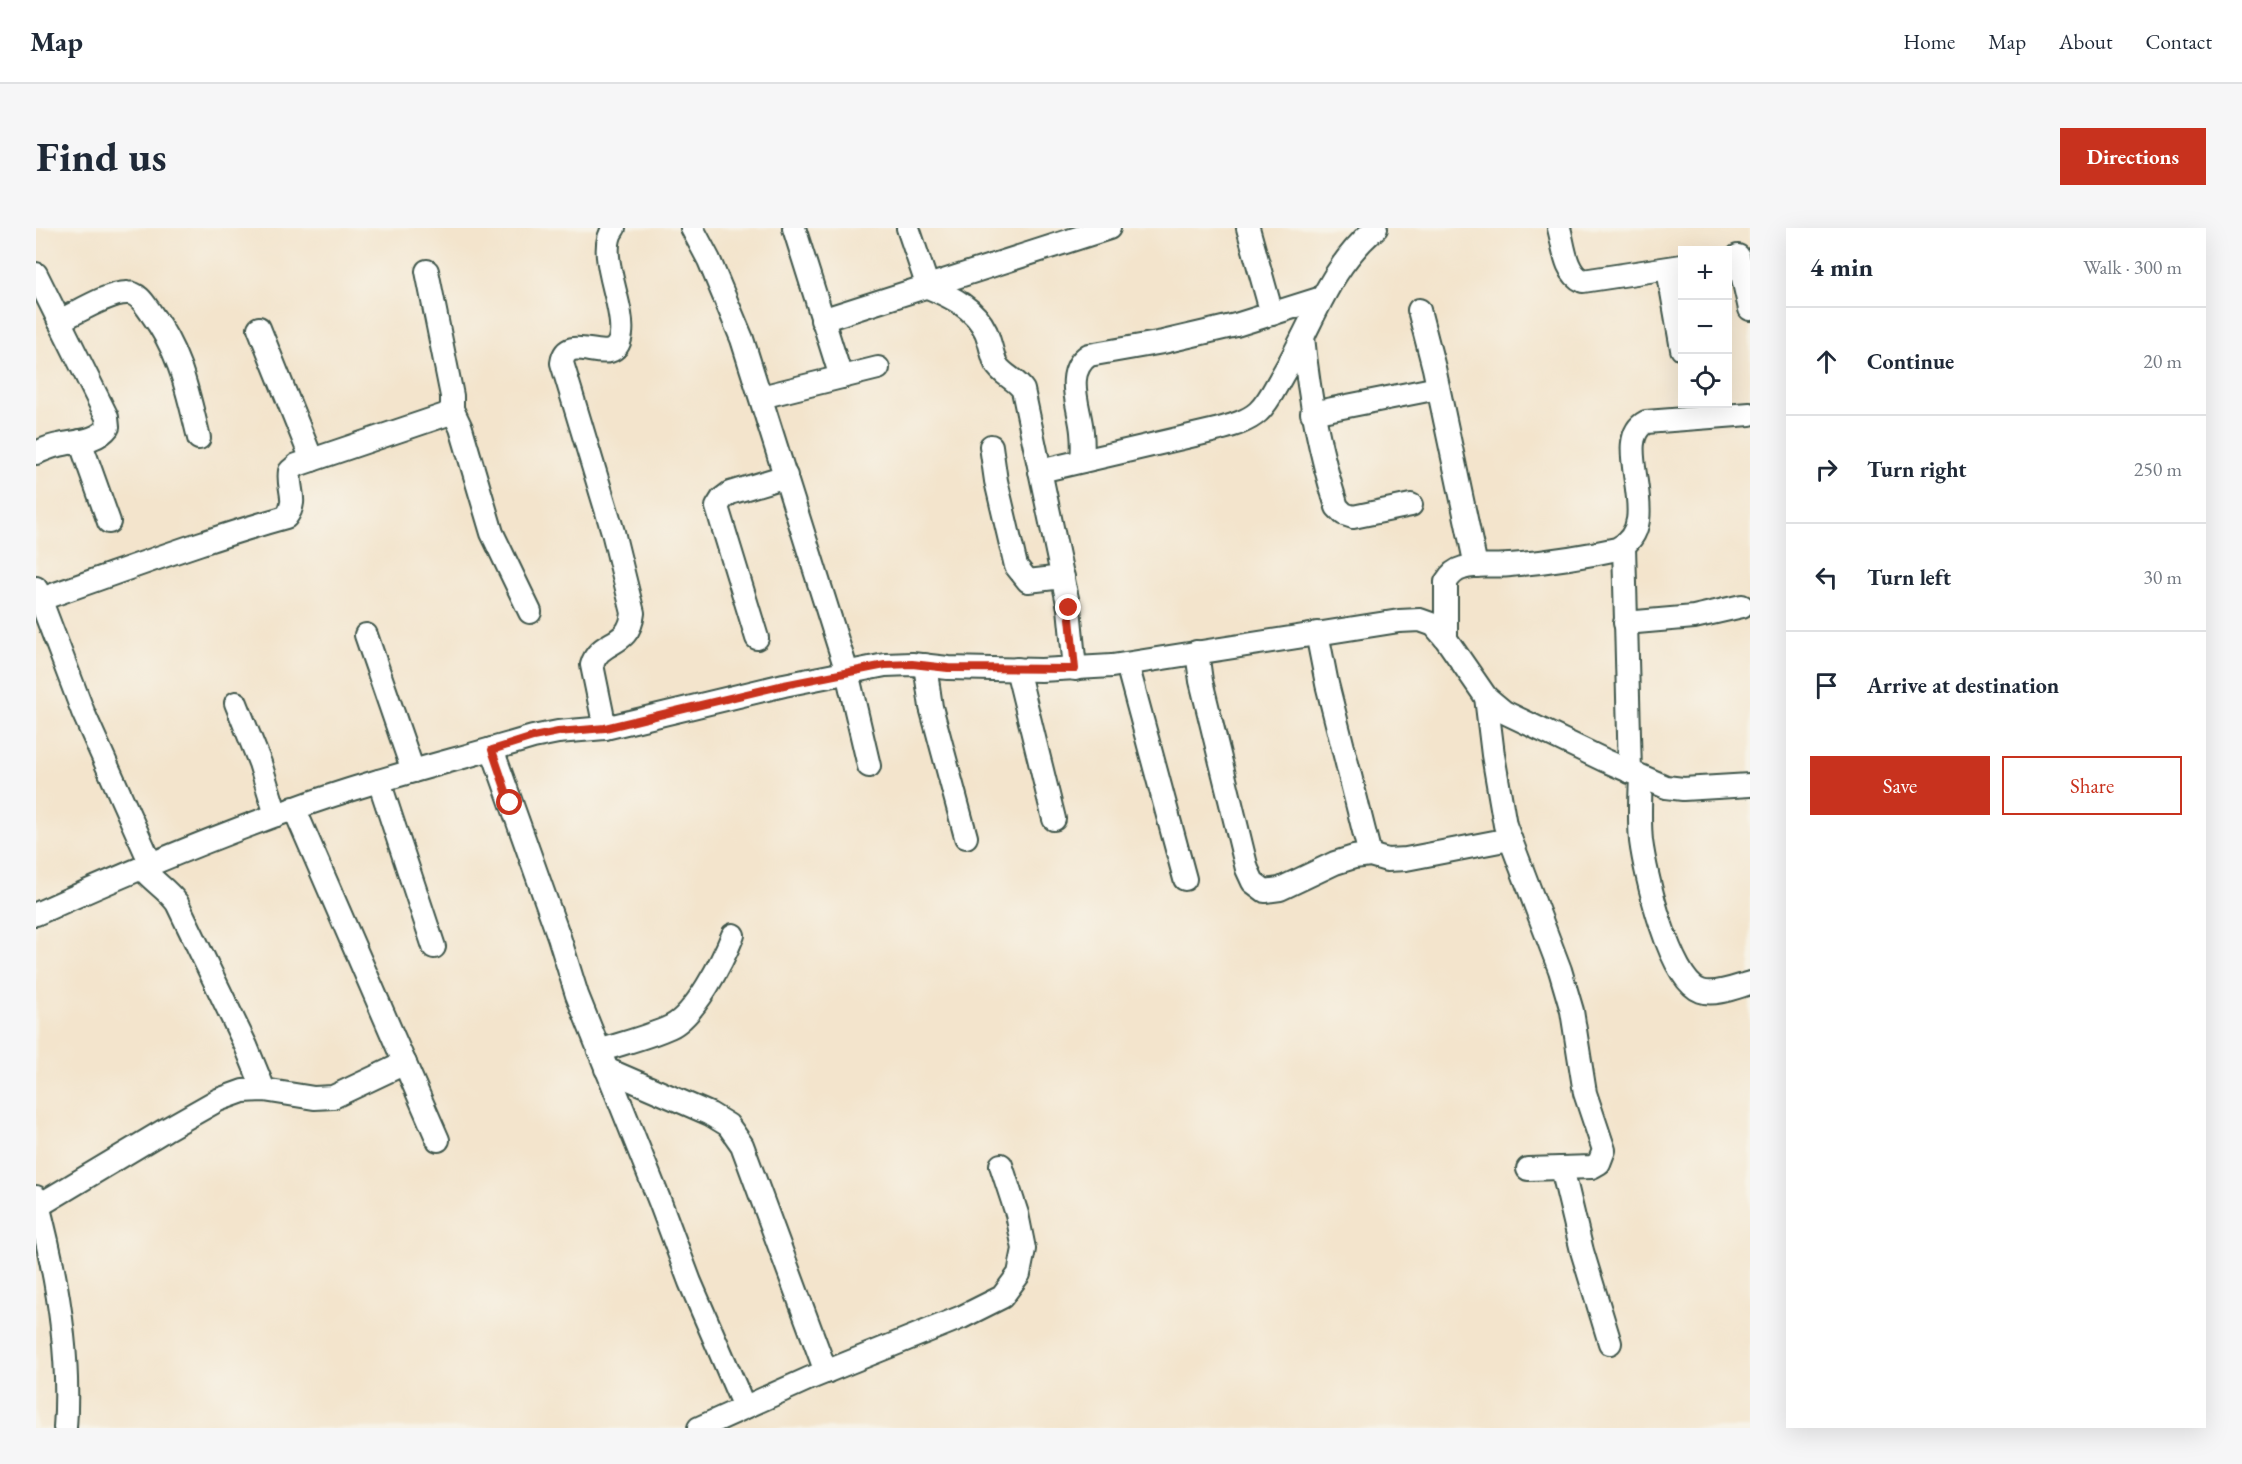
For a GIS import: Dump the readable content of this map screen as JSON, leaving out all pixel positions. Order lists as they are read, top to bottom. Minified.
{"page":{"header":"Map","nav":["Home","Map","About","Contact"],"buttons":["Directions",["Save","Share"]],"title":"Find us","heading":["4 min","Walk · 300 m"],"map_buttons":["+","−"],"list":[["Continue","20 m"],["Turn right","250 m"],["Turn left","30 m"],"Arrive at destination"]}}
